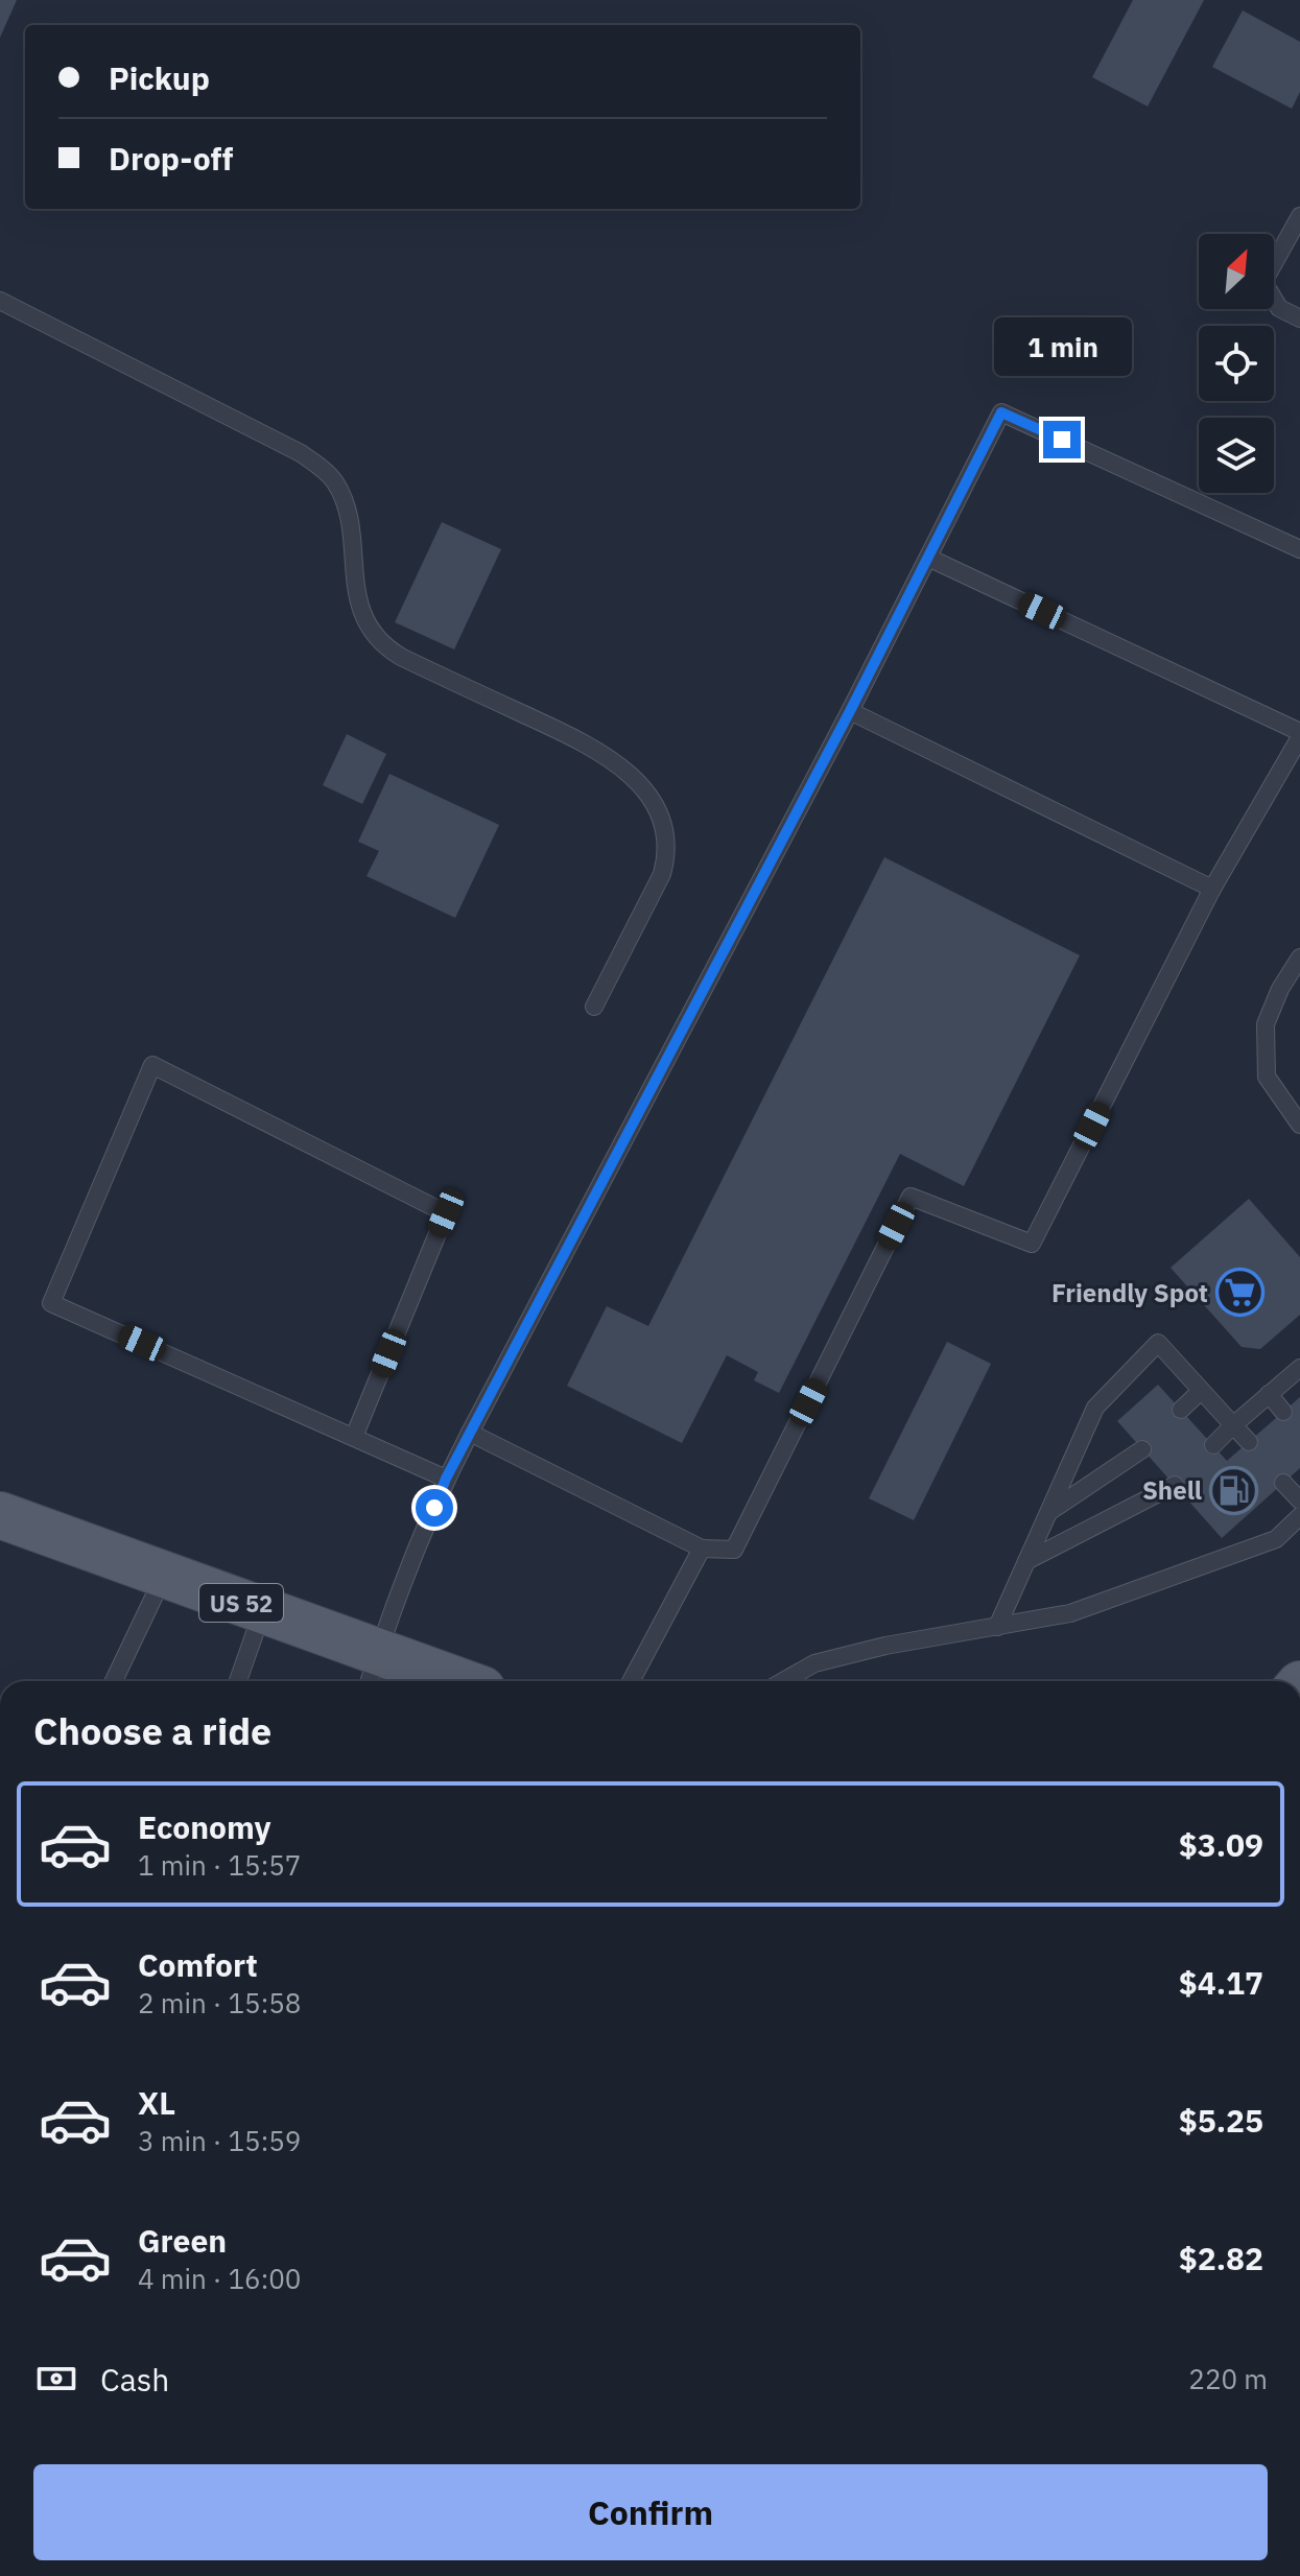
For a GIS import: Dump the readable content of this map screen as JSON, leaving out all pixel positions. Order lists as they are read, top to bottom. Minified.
{"streets":{"main road":["US 52"]},"places":{"supermarket":["Friendly Spot"],"fuel station":["Shell"]},"north":"top right","page":{"banner":["Pickup","Drop-off"],"bubble":"1 min","heading":"Choose a ride","list":[{"name":"Economy","note":"1 min · 15:57","value":"$3.09"},{"name":"Comfort","note":"2 min · 15:58","value":"$4.17"},{"name":"XL","note":"3 min · 15:59","value":"$5.25"},{"name":"Green","note":"4 min · 16:00","value":"$2.82"}],"pay":["Cash","220 m"],"buttons":"Confirm"}}
